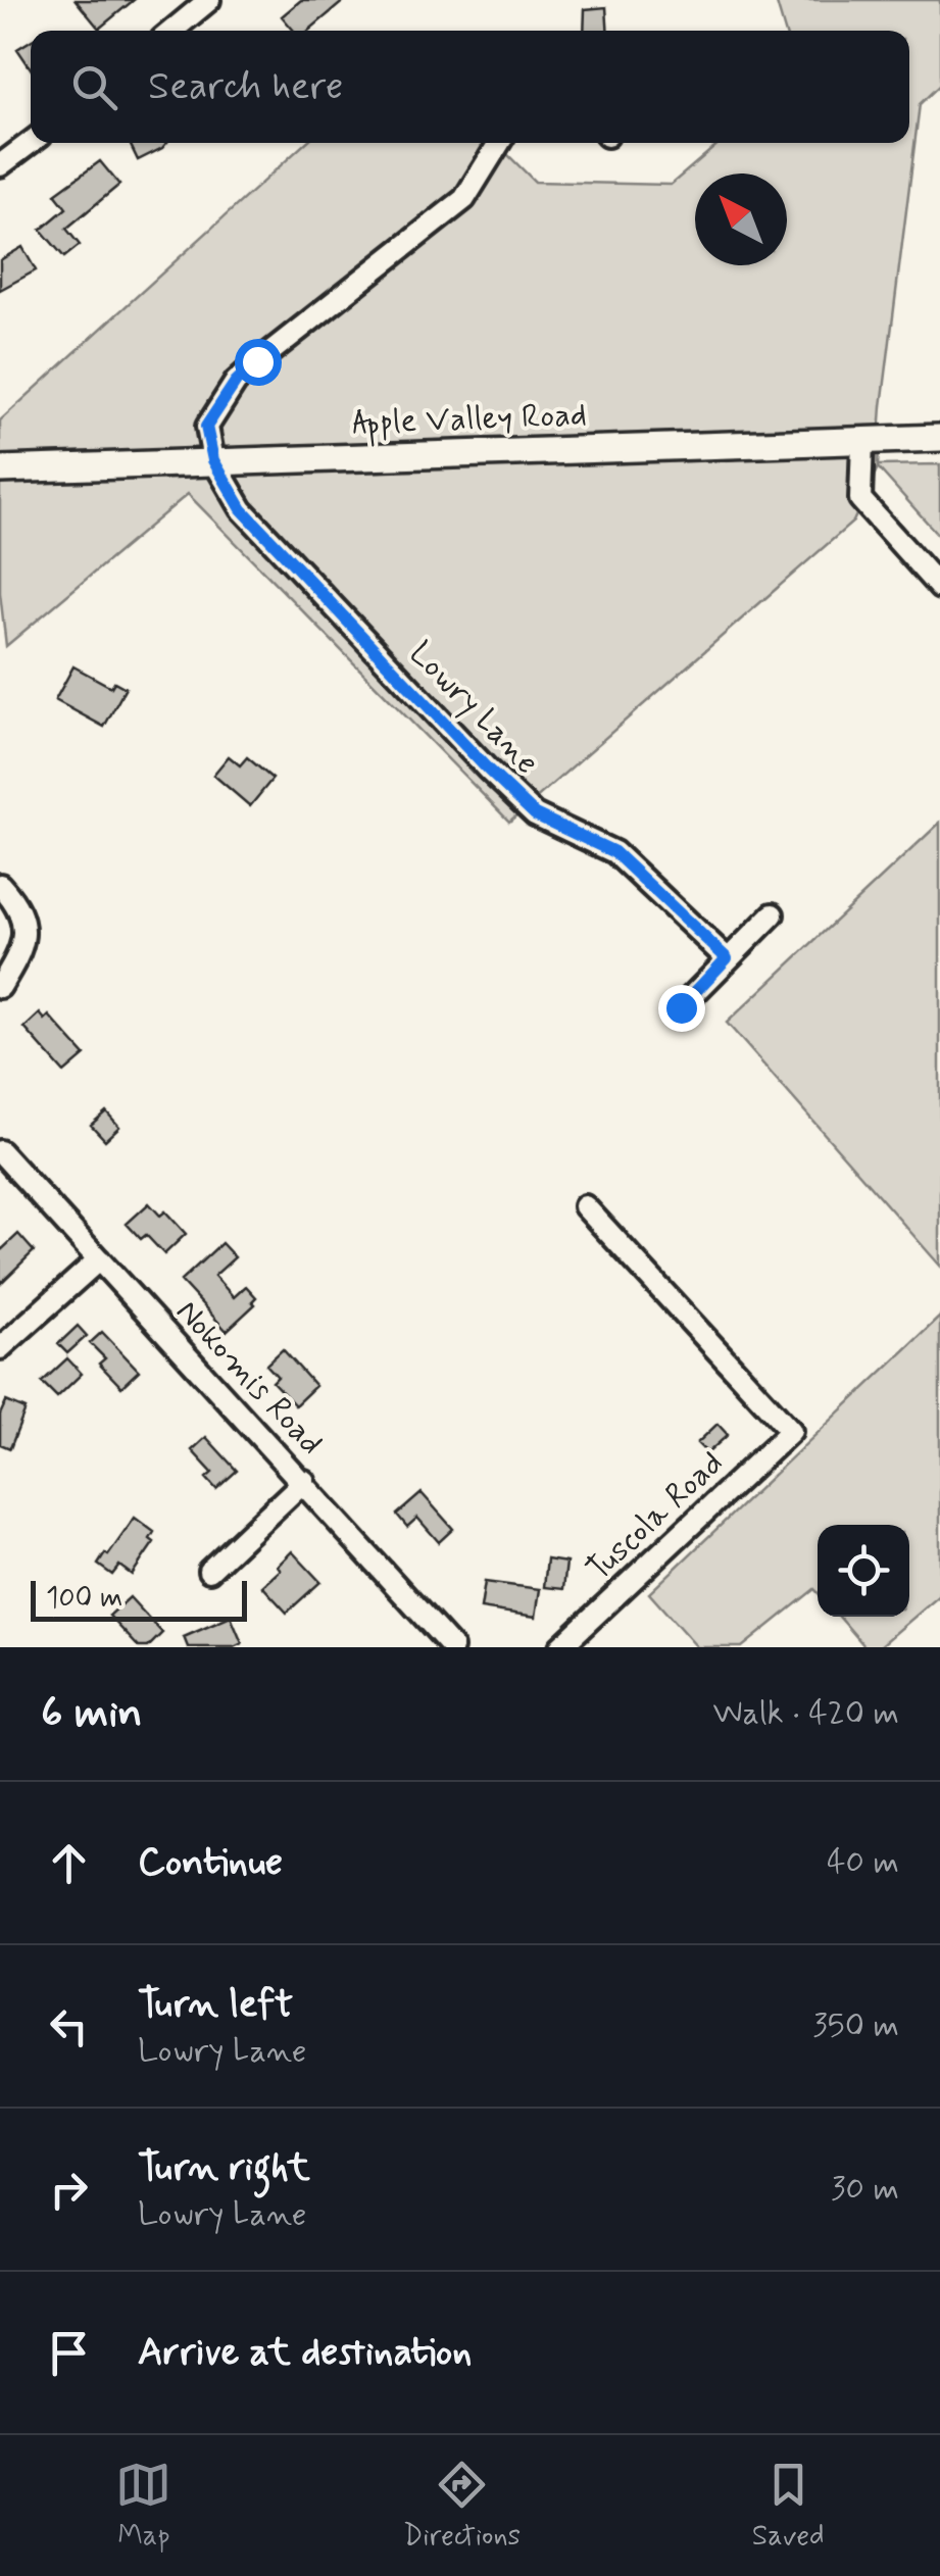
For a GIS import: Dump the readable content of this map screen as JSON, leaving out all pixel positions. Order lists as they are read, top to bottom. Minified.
{"streets":{"main road":["Apple Valley Road"],"street":["Lowry Lane","Nokomis Road","Tuscola Road"]},"crossings":[["Apple Valley Road","Lowry Lane"]],"scale_bar":"100 m","north":"top left","page":{"search":"Search here","scale":"100 m","heading":["6 min","Walk · 420 m"],"list":[["Continue","40 m"],["Turn left","Lowry Lane","350 m"],["Turn right","Lowry Lane","30 m"],"Arrive at destination"],"nav":["Map","Directions","Saved"]}}
